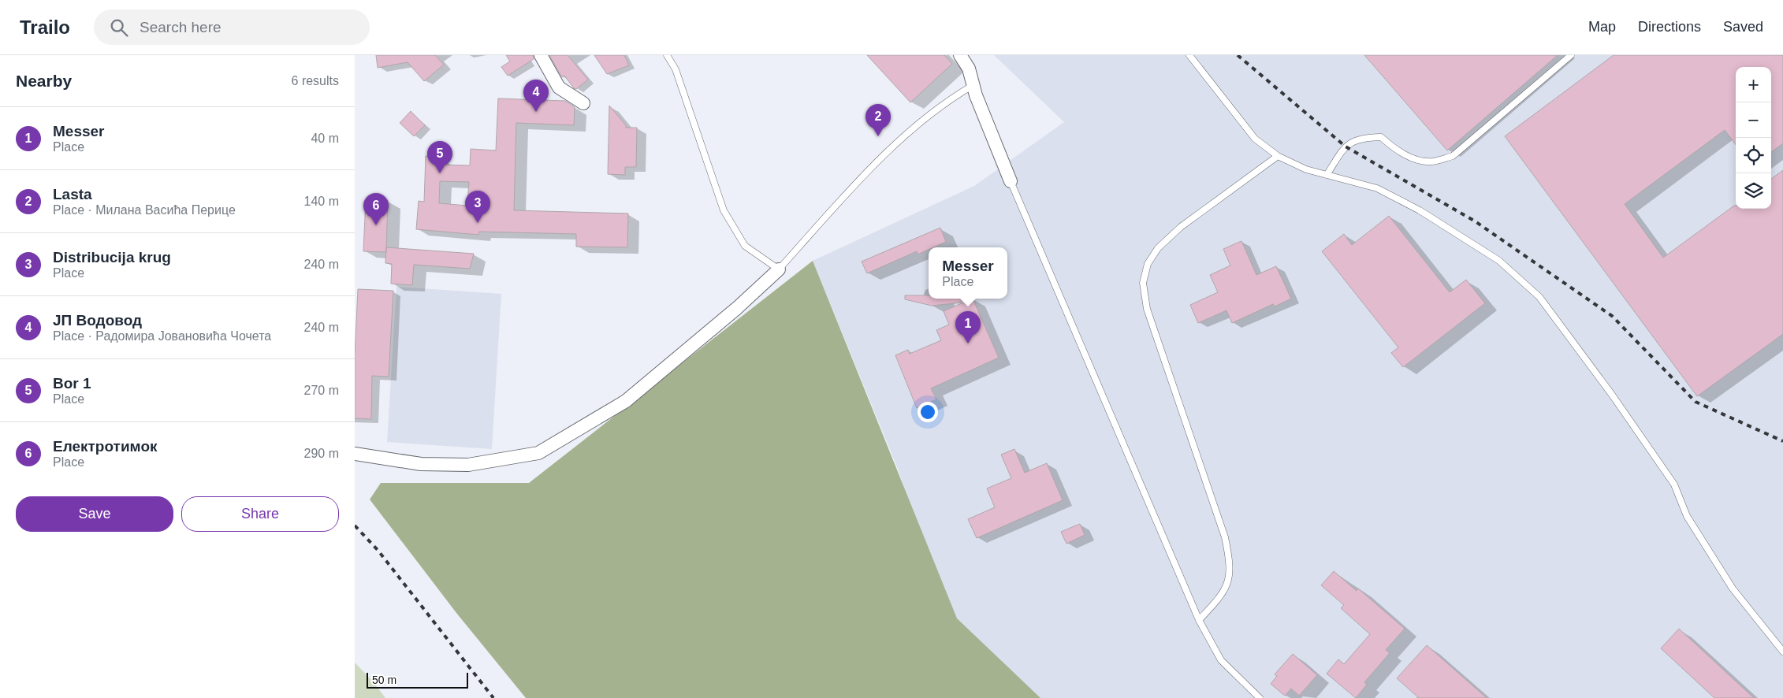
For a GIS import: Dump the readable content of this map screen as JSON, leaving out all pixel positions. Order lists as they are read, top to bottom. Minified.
{"scale_bar":"50 m","page":{"header":"Trailo","search":"Search here","nav":["Map","Directions","Saved"],"heading":["Nearby","6 results"],"map_buttons":["+","−"],"pins":["4","2","5","3","6","1"],"list":[{"mark":"1","name":"Messer","note":"Place","value":"40 m"},{"mark":"2","name":"Lasta","note":"Place · Милана Васића Перице","value":"140 m"},{"mark":"3","name":"Distribucija krug","note":"Place","value":"240 m"},{"mark":"4","name":"ЈП Водовод","note":"Place · Радомира Јовановића Чочета","value":"240 m"},{"mark":"5","name":"Bor 1","note":"Place","value":"270 m"},{"mark":"6","name":"Електротимок","note":"Place","value":"290 m"}],"popup":["Messer","Place"],"buttons":["Save","Share"],"scale":"50 m"}}
